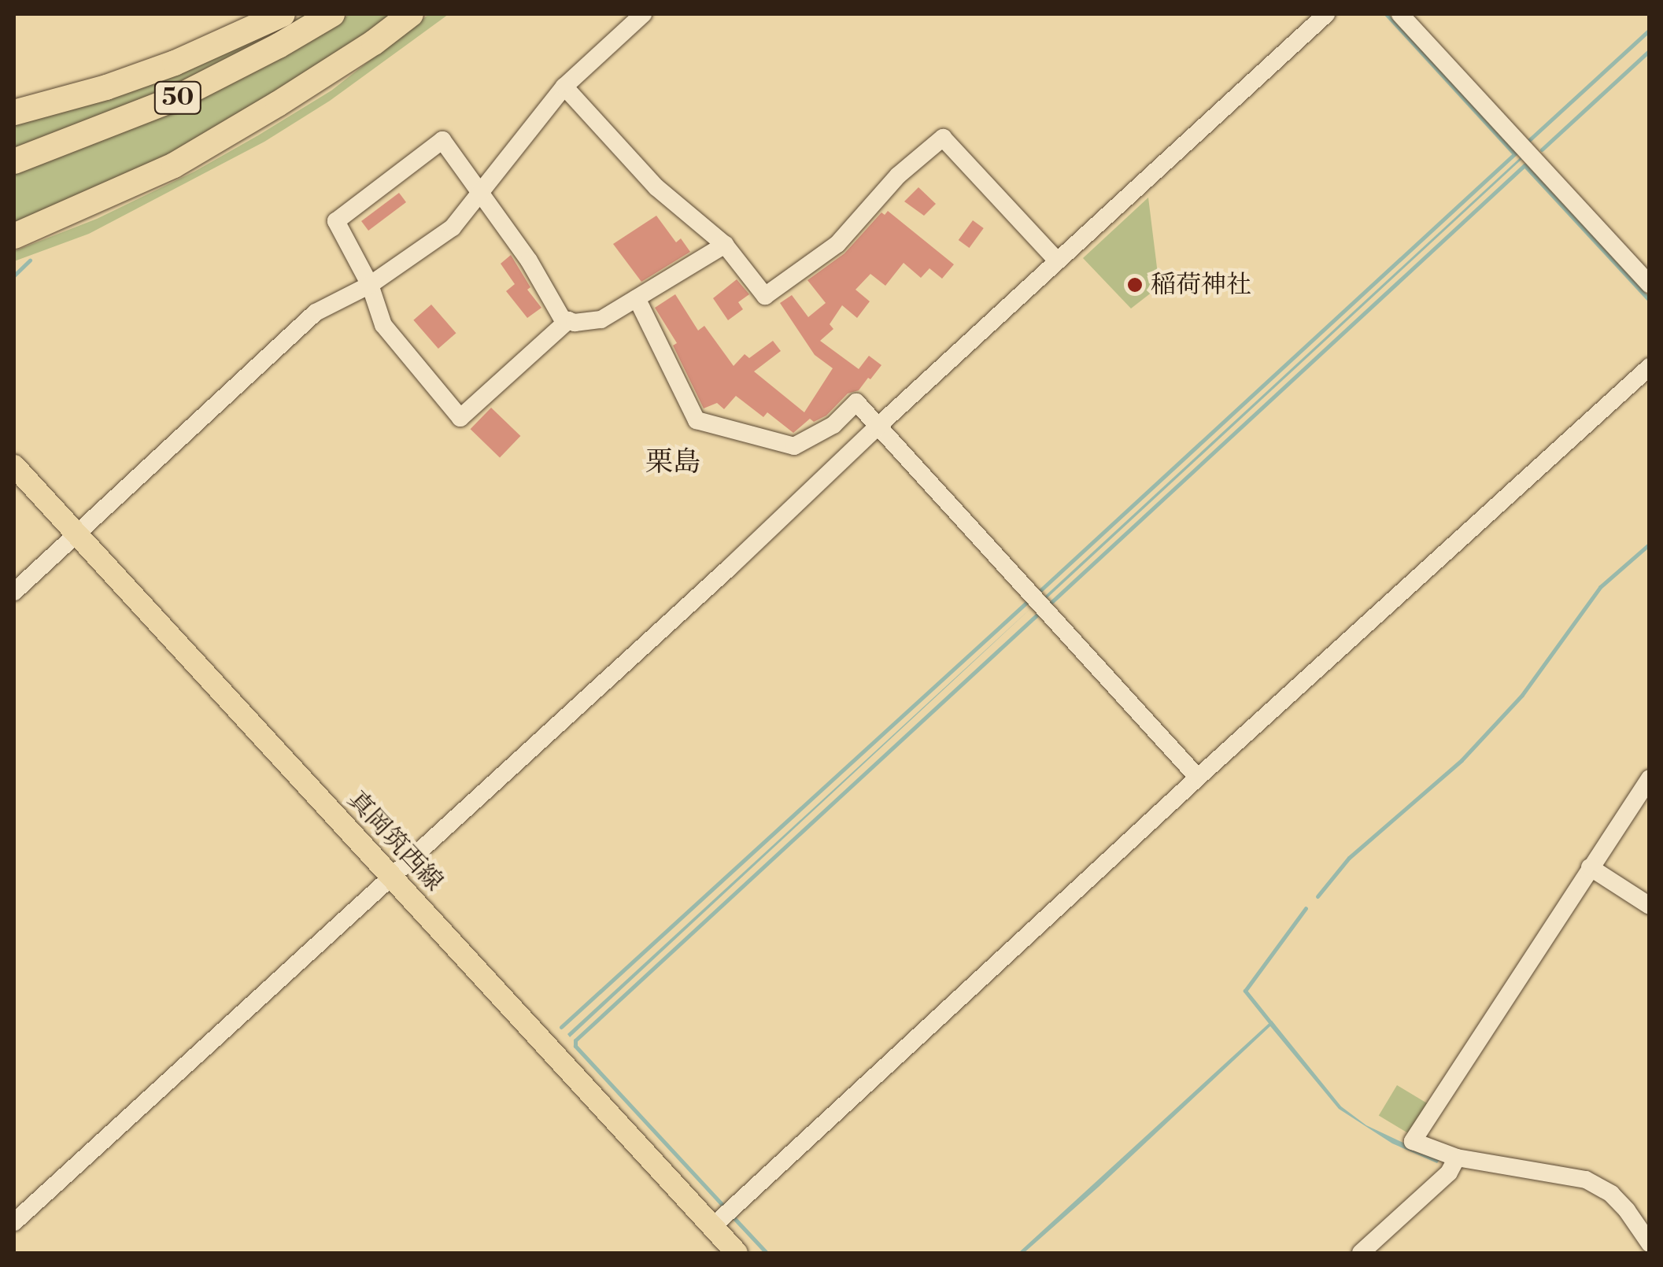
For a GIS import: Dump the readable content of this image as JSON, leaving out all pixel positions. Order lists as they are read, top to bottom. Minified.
{"streets":{"highway":["50"],"main road":["真岡筑西線"]},"districts":["栗島"],"places":["稲荷神社"]}
